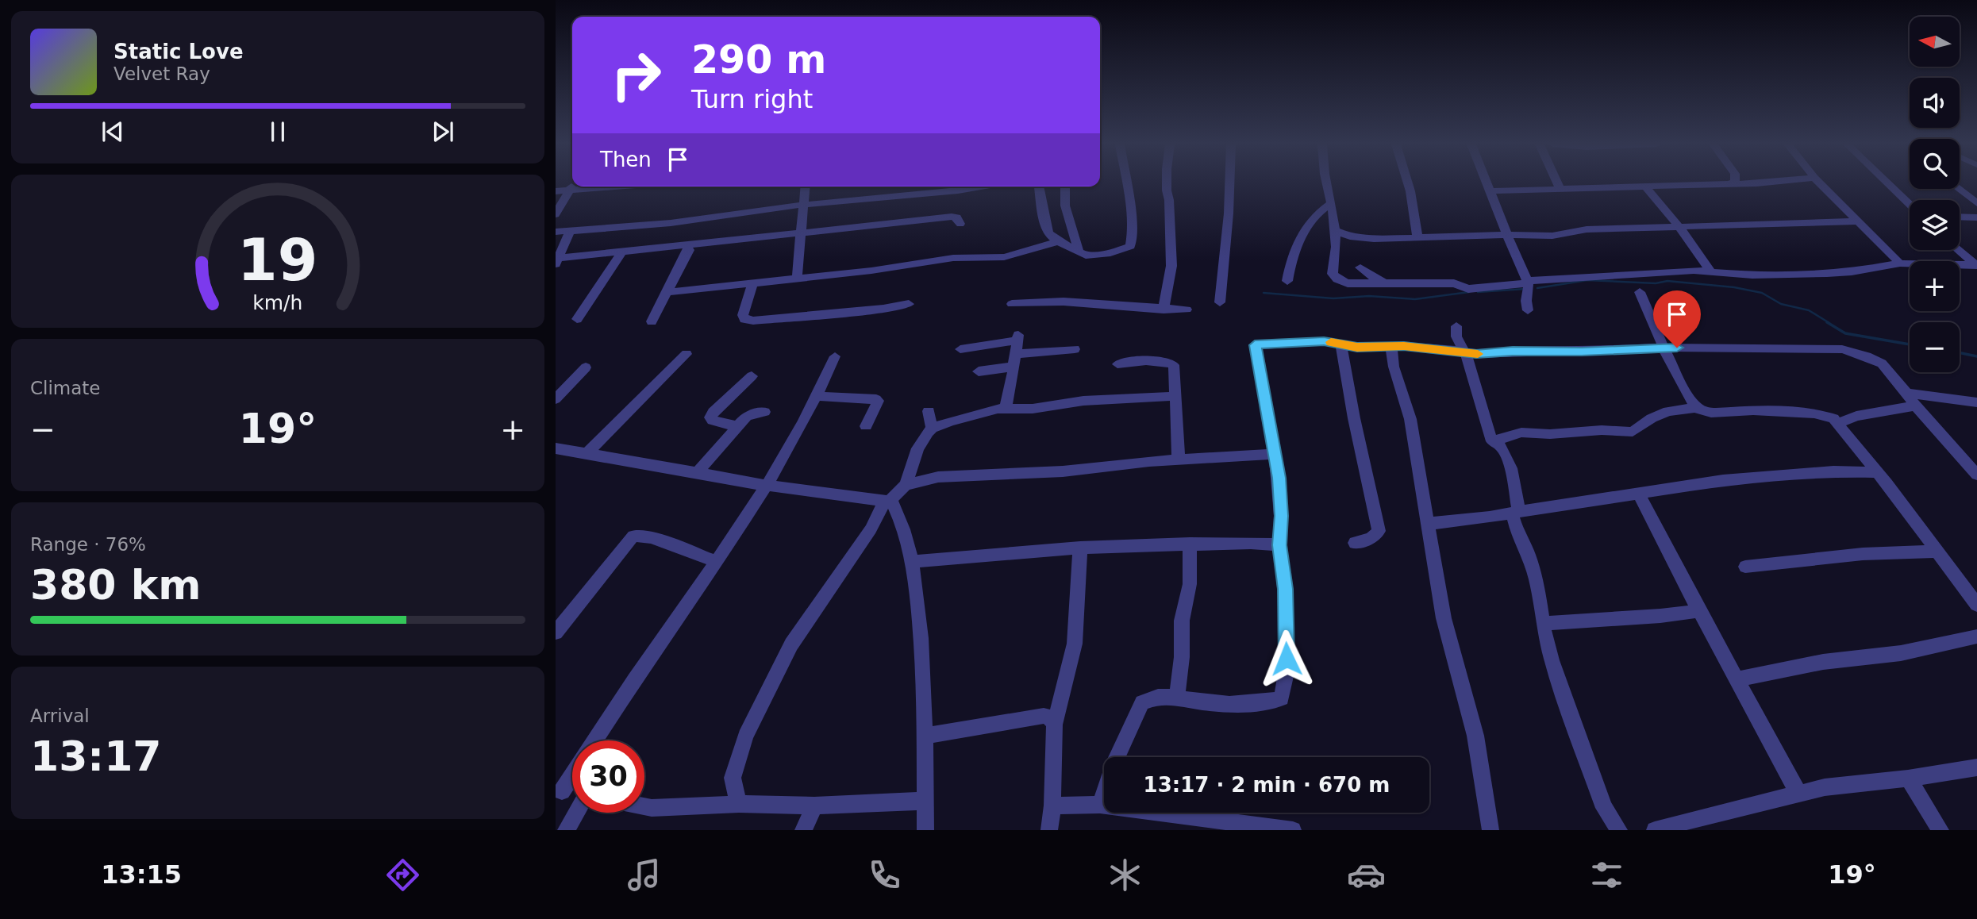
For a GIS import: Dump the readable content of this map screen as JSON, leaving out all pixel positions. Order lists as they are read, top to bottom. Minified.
{"north":"left","page":{"map_buttons":["+","−"],"turn":["290 m","Turn right"],"song":["Static Love","Velvet Ray"],"then":"Then","tile":["Climate",["Range · 76%","380 km"],["Arrival","13:17"]],"heat":["−","19°","+"],"limit":"30","trip":"13:17 · 2 min · 670 m","tabs":["13:15","19°"],"gauge":["19","km/h"]}}
